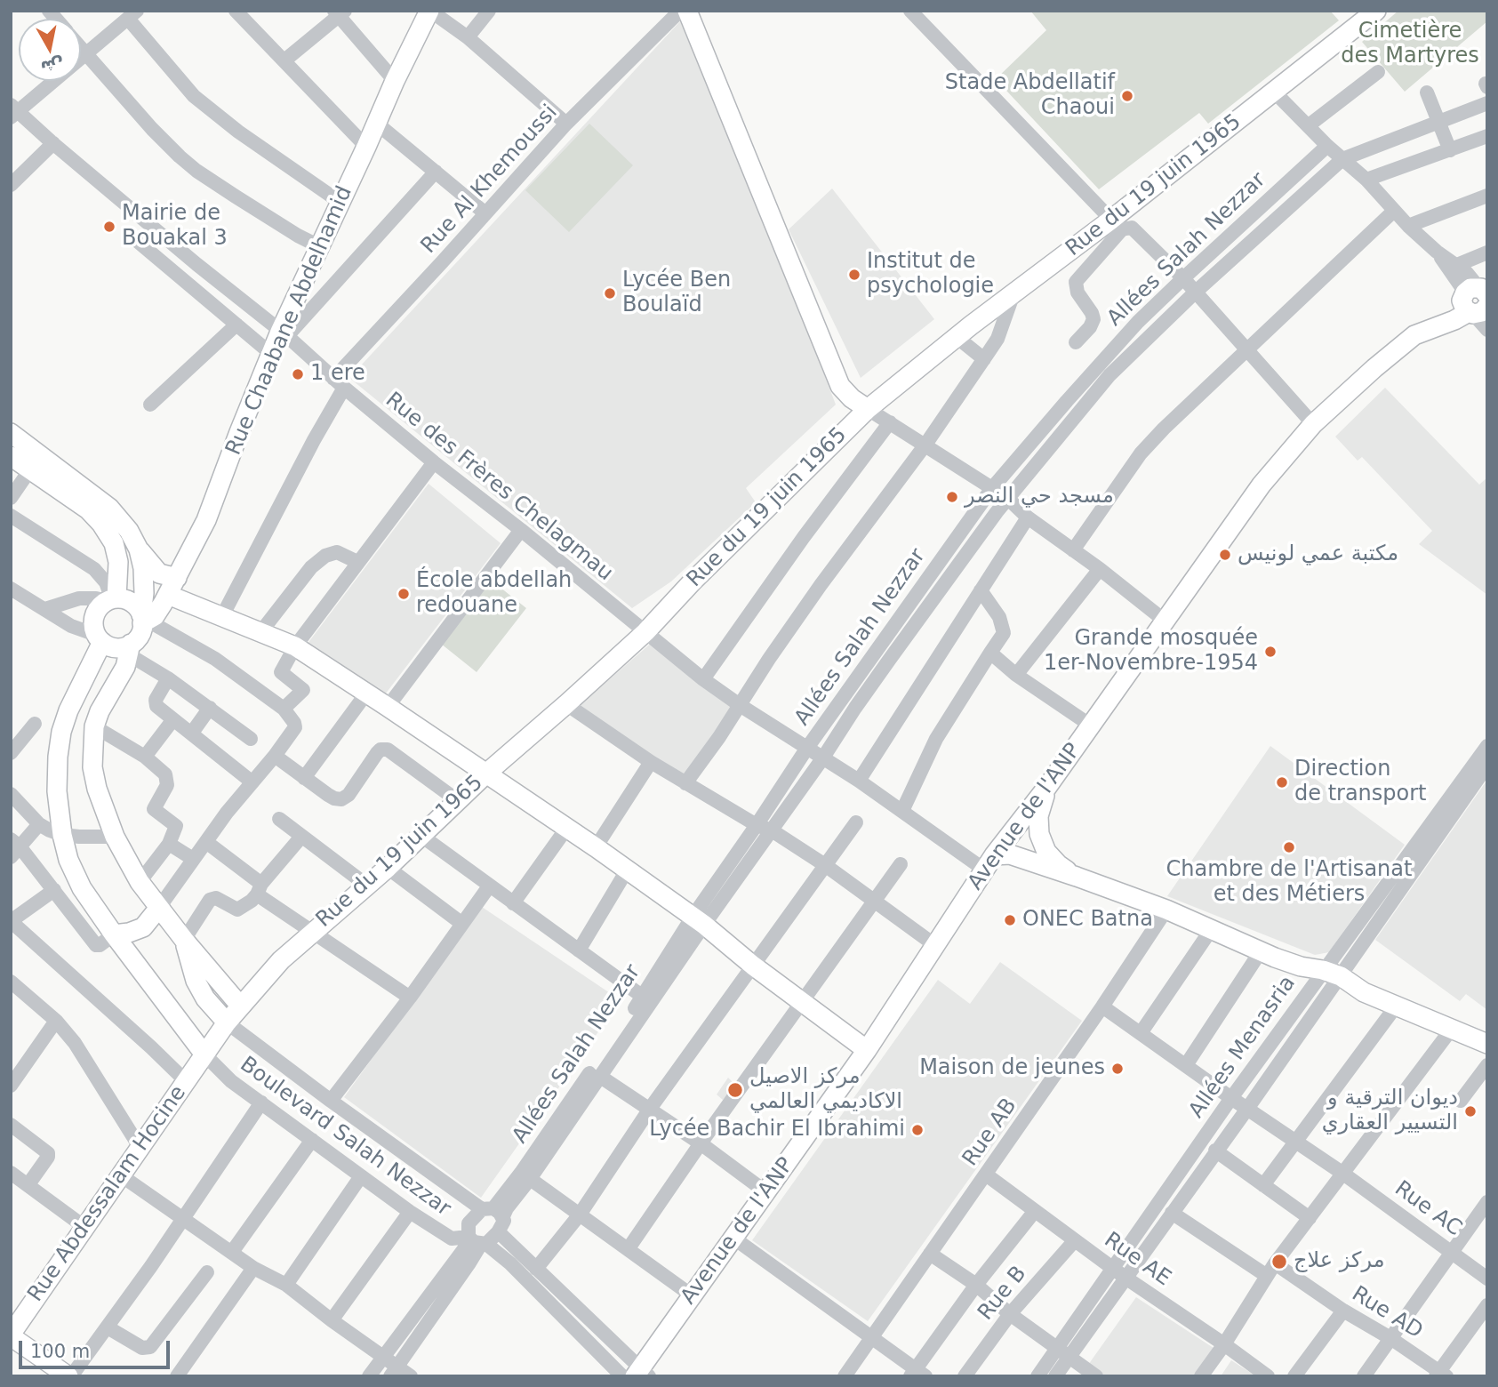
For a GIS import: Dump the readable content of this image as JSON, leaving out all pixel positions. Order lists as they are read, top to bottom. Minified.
{"streets":{"main road":["Rue du 19 juin 1965","Rue Chaabane Abdelhamid","Avenue de l'ANP","Rue Abdessalam Hocine"],"street":["Rue Al Khemoussi","Allées Salah Nezzar","Rue des Frères Chelagmau","Allées Menasria","Rue AB","Boulevard Salah Nezzar","Rue AC","Rue AE","Rue B","Rue AD"]},"crossings":[["Rue Al Khemoussi","Rue des Frères Chelagmau"],["Rue du 19 juin 1965","Rue des Frères Chelagmau"],["Rue du 19 juin 1965","Boulevard Salah Nezzar"],["Rue du 19 juin 1965","Rue Abdessalam Hocine"],["Allées Salah Nezzar","Rue des Frères Chelagmau"],["Allées Salah Nezzar","Boulevard Salah Nezzar"],["Rue Chaabane Abdelhamid","Rue des Frères Chelagmau"],["Rue des Frères Chelagmau","Avenue de l'ANP"],["Allées Menasria","Rue AC"],["Allées Menasria","Rue AE"],["Rue AB","Rue AC"],["Rue AB","Rue AE"],["Boulevard Salah Nezzar","Rue Abdessalam Hocine"],["Rue AE","Rue B"]],"parks":["Cimetière des Martyres"],"places":["Stade Abdellatif Chaoui","Mairie de Bouakal 3","Institut de psychologie","Lycée Ben Boulaïd","1 ere","مسجد حي النصر","مكتبة عمي لونيس","École abdellah redouane","Grande mosquée 1er-Novembre-1954","Direction de transport","Chambre de l'Artisanat et des Métiers","ONEC Batna","Maison de jeunes","مركز الاصيل الاكاديمي العالمي","ديوان الترقية و التسيير العقاري","Lycée Bachir El Ibrahimi","مركز علاج"],"scale_bar":"100 m","north":"bottom"}
